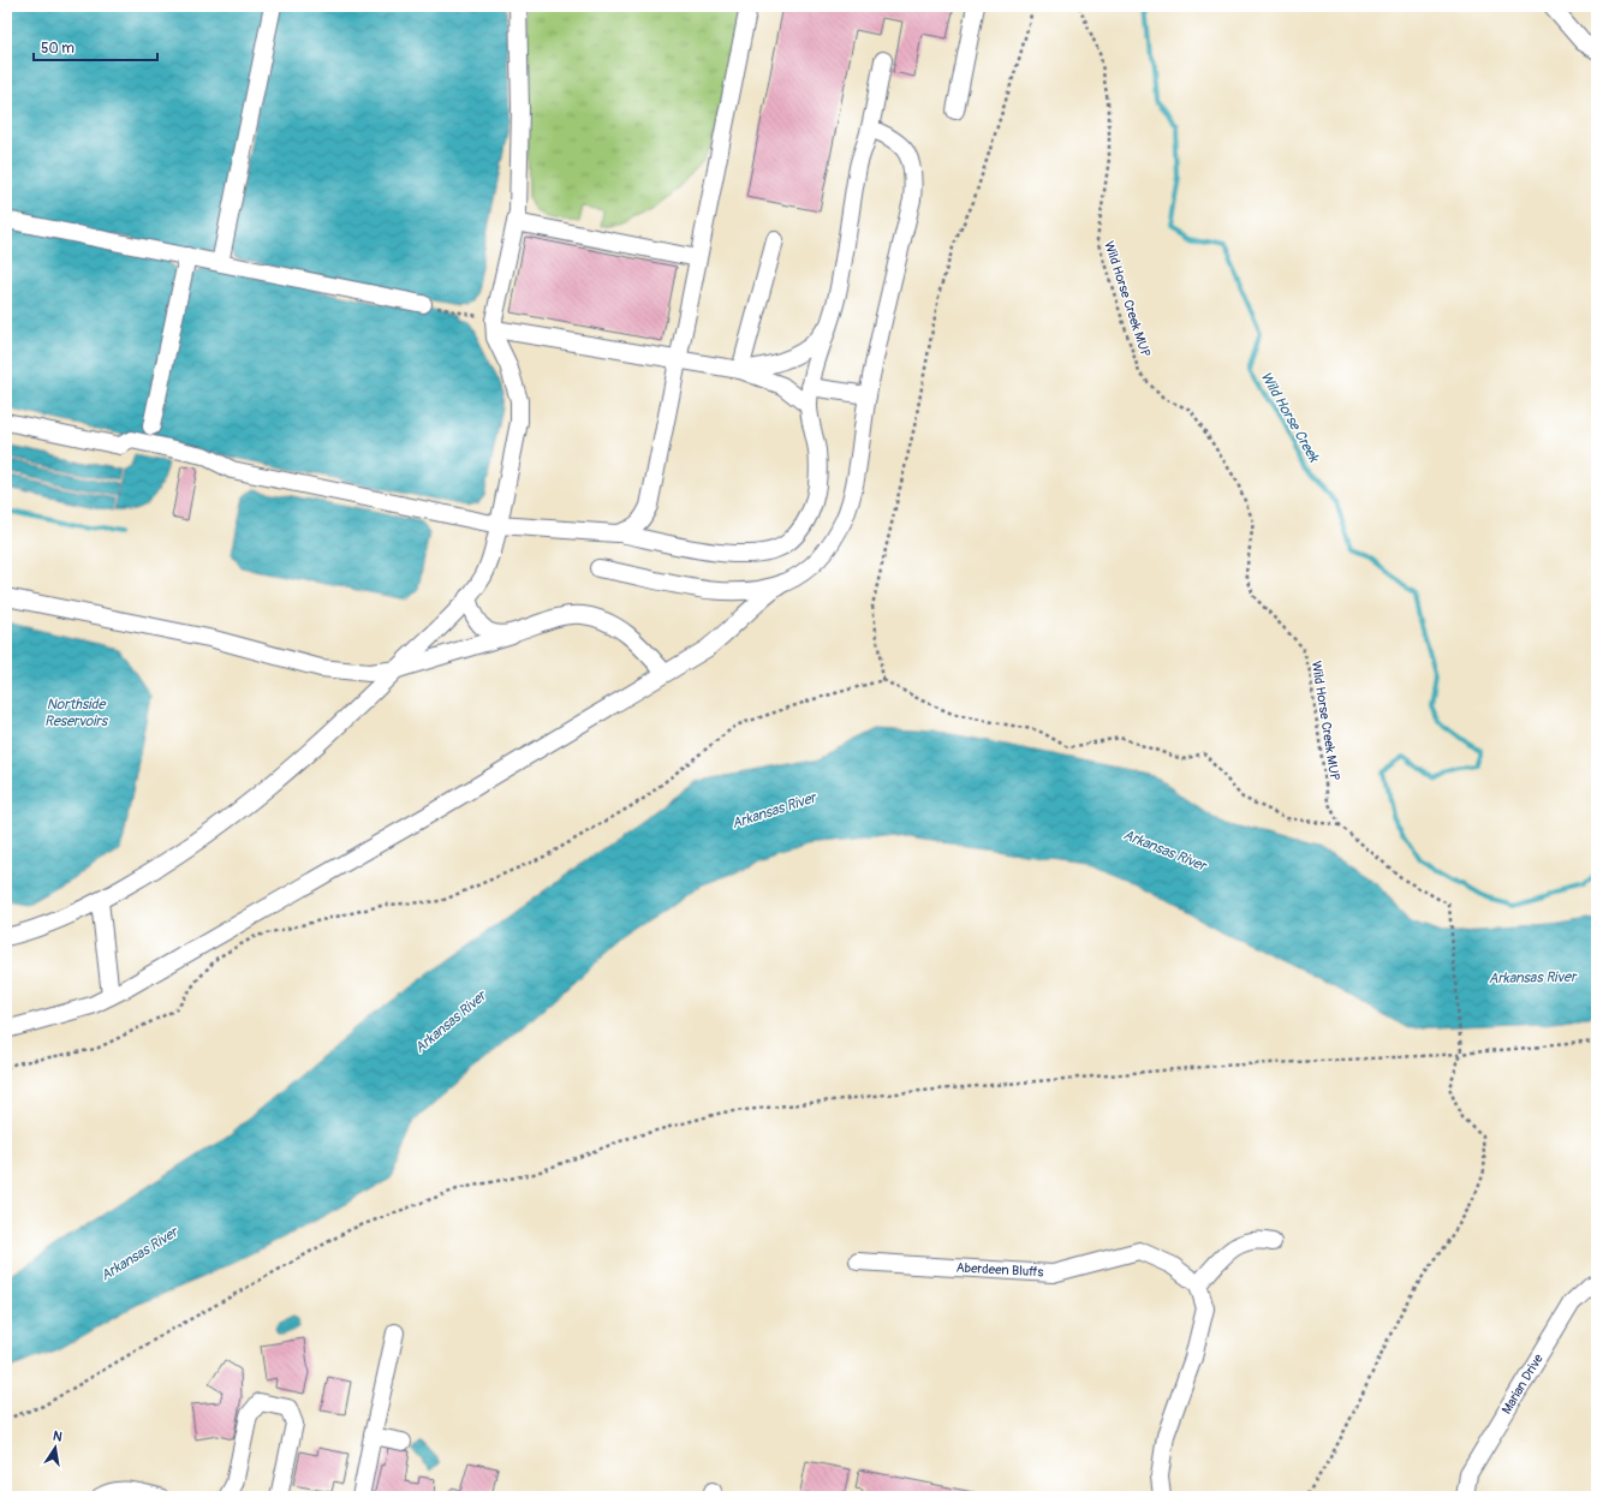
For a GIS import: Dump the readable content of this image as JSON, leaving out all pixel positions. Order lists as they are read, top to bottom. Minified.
{"streets":{"street":["Aberdeen Bluffs","Marian Drive"],"path":["Wild Horse Creek MUP"]},"water":["Wild Horse Creek","Northside Reservoirs","Arkansas River"],"scale_bar":"50 m","north":"top"}
